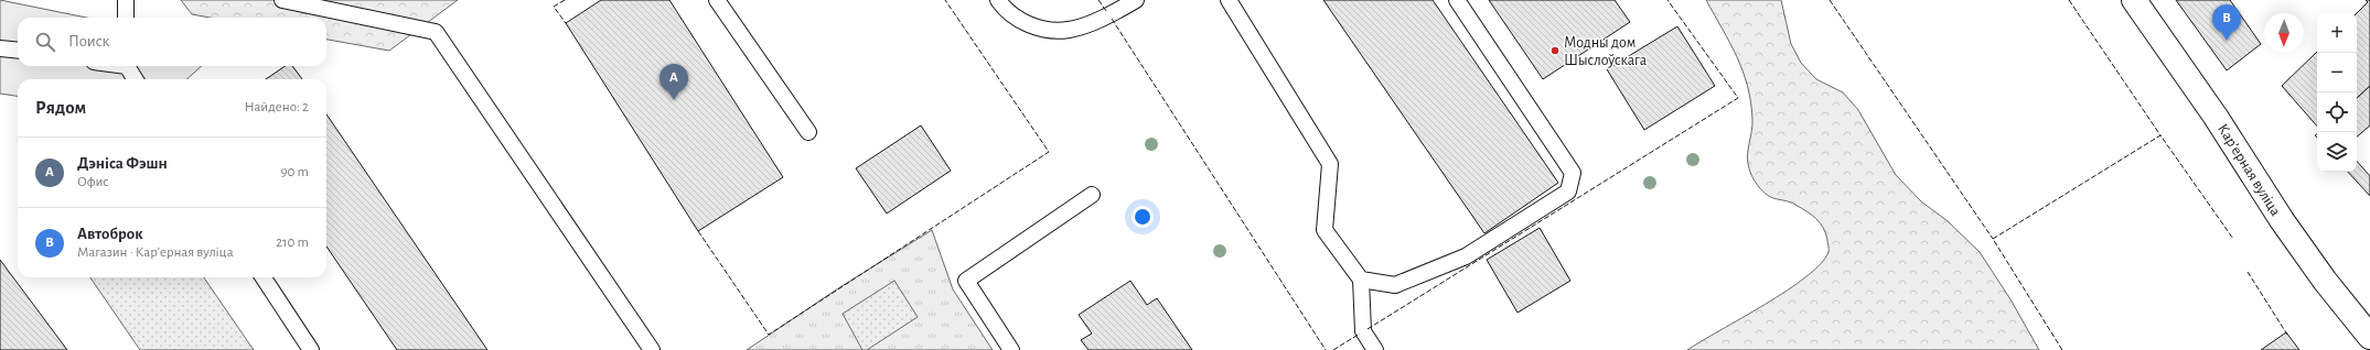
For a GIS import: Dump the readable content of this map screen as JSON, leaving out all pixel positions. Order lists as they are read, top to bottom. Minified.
{"streets":{"street":["Карʼерная вуліца"]},"places":["Модны дом Шыслоўскага"],"north":"bottom","page":{"pins":["B","A"],"map_buttons":["+","−"],"search":"Поиск","heading":["Рядом","Найдено: 2"],"list":[{"mark":"A","name":"Дэніса Фэшн","note":"Офис","value":"90 m"},{"mark":"B","name":"Автоброк","note":"Магазин · Карʼерная вуліца","value":"210 m"}]}}
